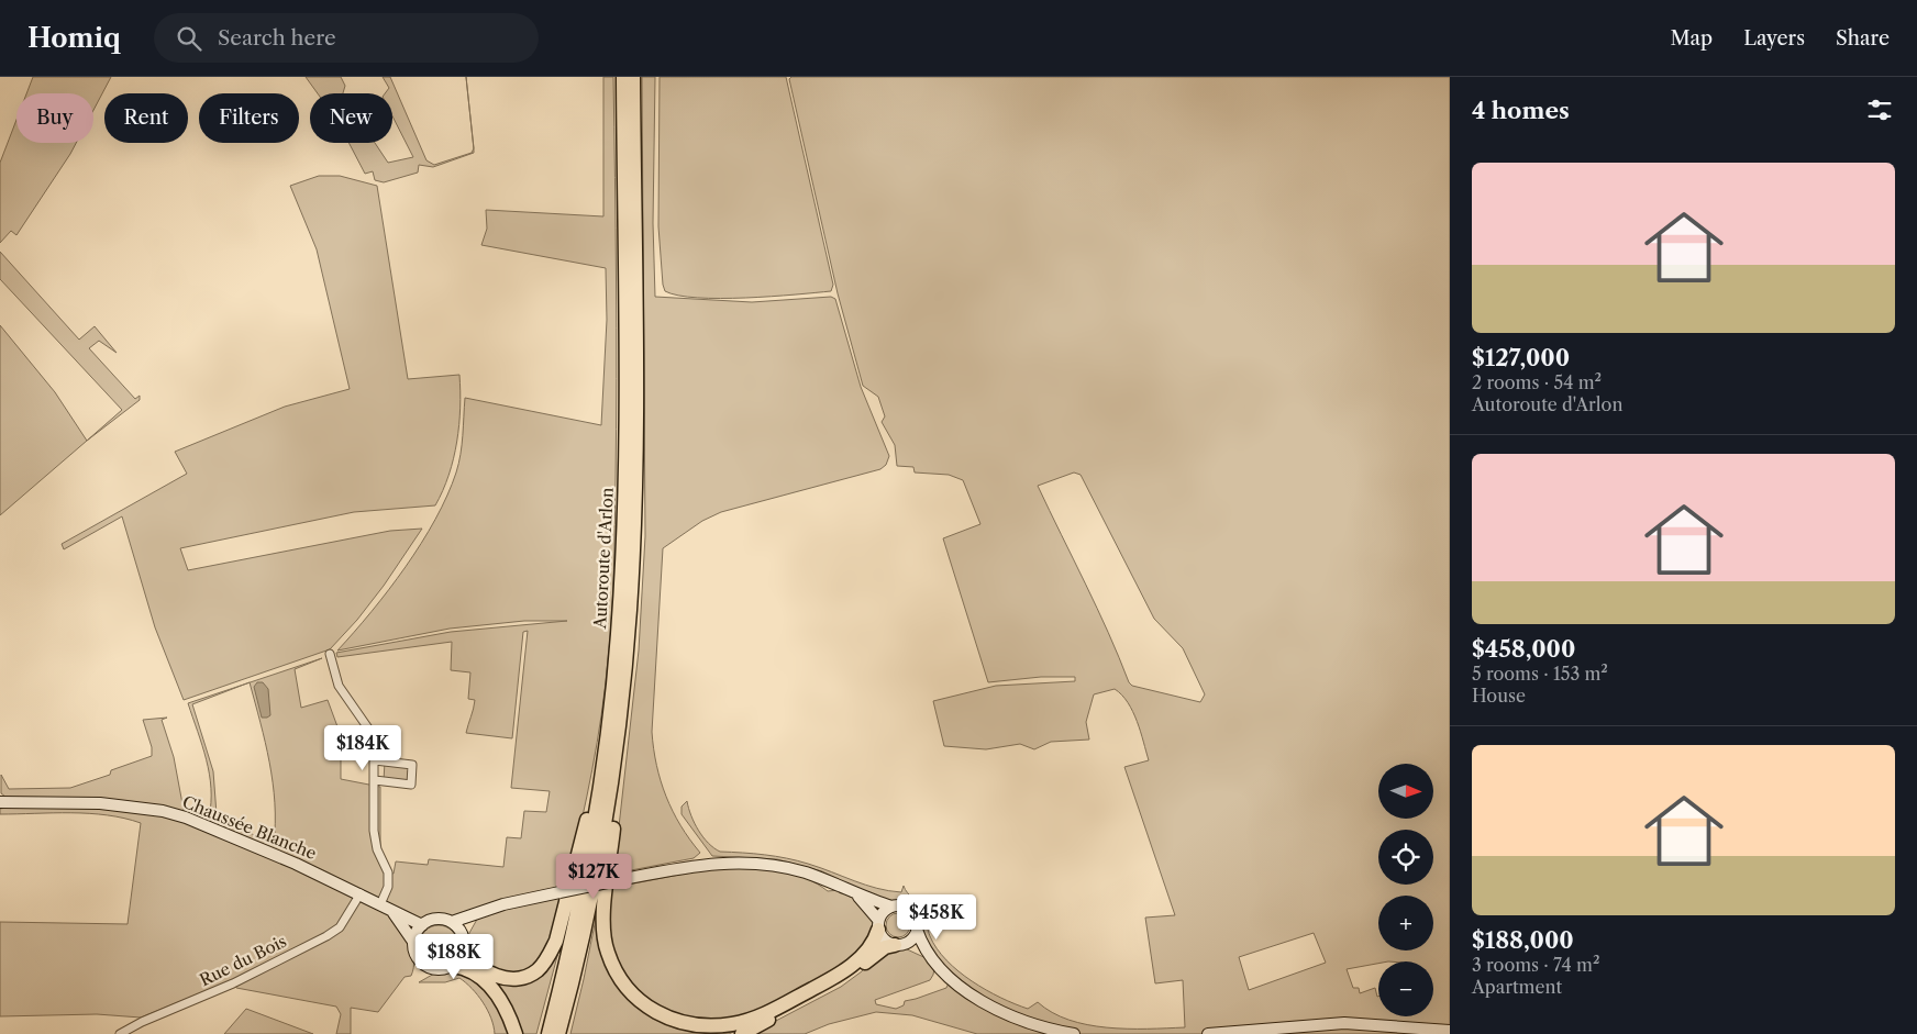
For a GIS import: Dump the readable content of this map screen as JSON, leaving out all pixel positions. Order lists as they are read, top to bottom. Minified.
{"streets":{"highway":["Autoroute d'Arlon"],"main road":["Chaussée Blanche"],"street":["Rue du Bois"]},"crossings":[["Chaussée Blanche","Rue du Bois"]],"north":"right","page":{"header":"Homiq","search":"Search here","nav":["Map","Layers","Share"],"heading":"4 homes","chip":["Buy","Rent","Filters","New"],"list":[{"name":"$127,000","note":"2 rooms · 54 m² · Autoroute d'Arlon"},{"name":"$458,000","note":"5 rooms · 153 m² · House"},{"name":"$188,000","note":"3 rooms · 74 m² · Apartment"}],"price":["$184K","$127K","$458K","$188K"],"map_buttons":["+","−"]}}
